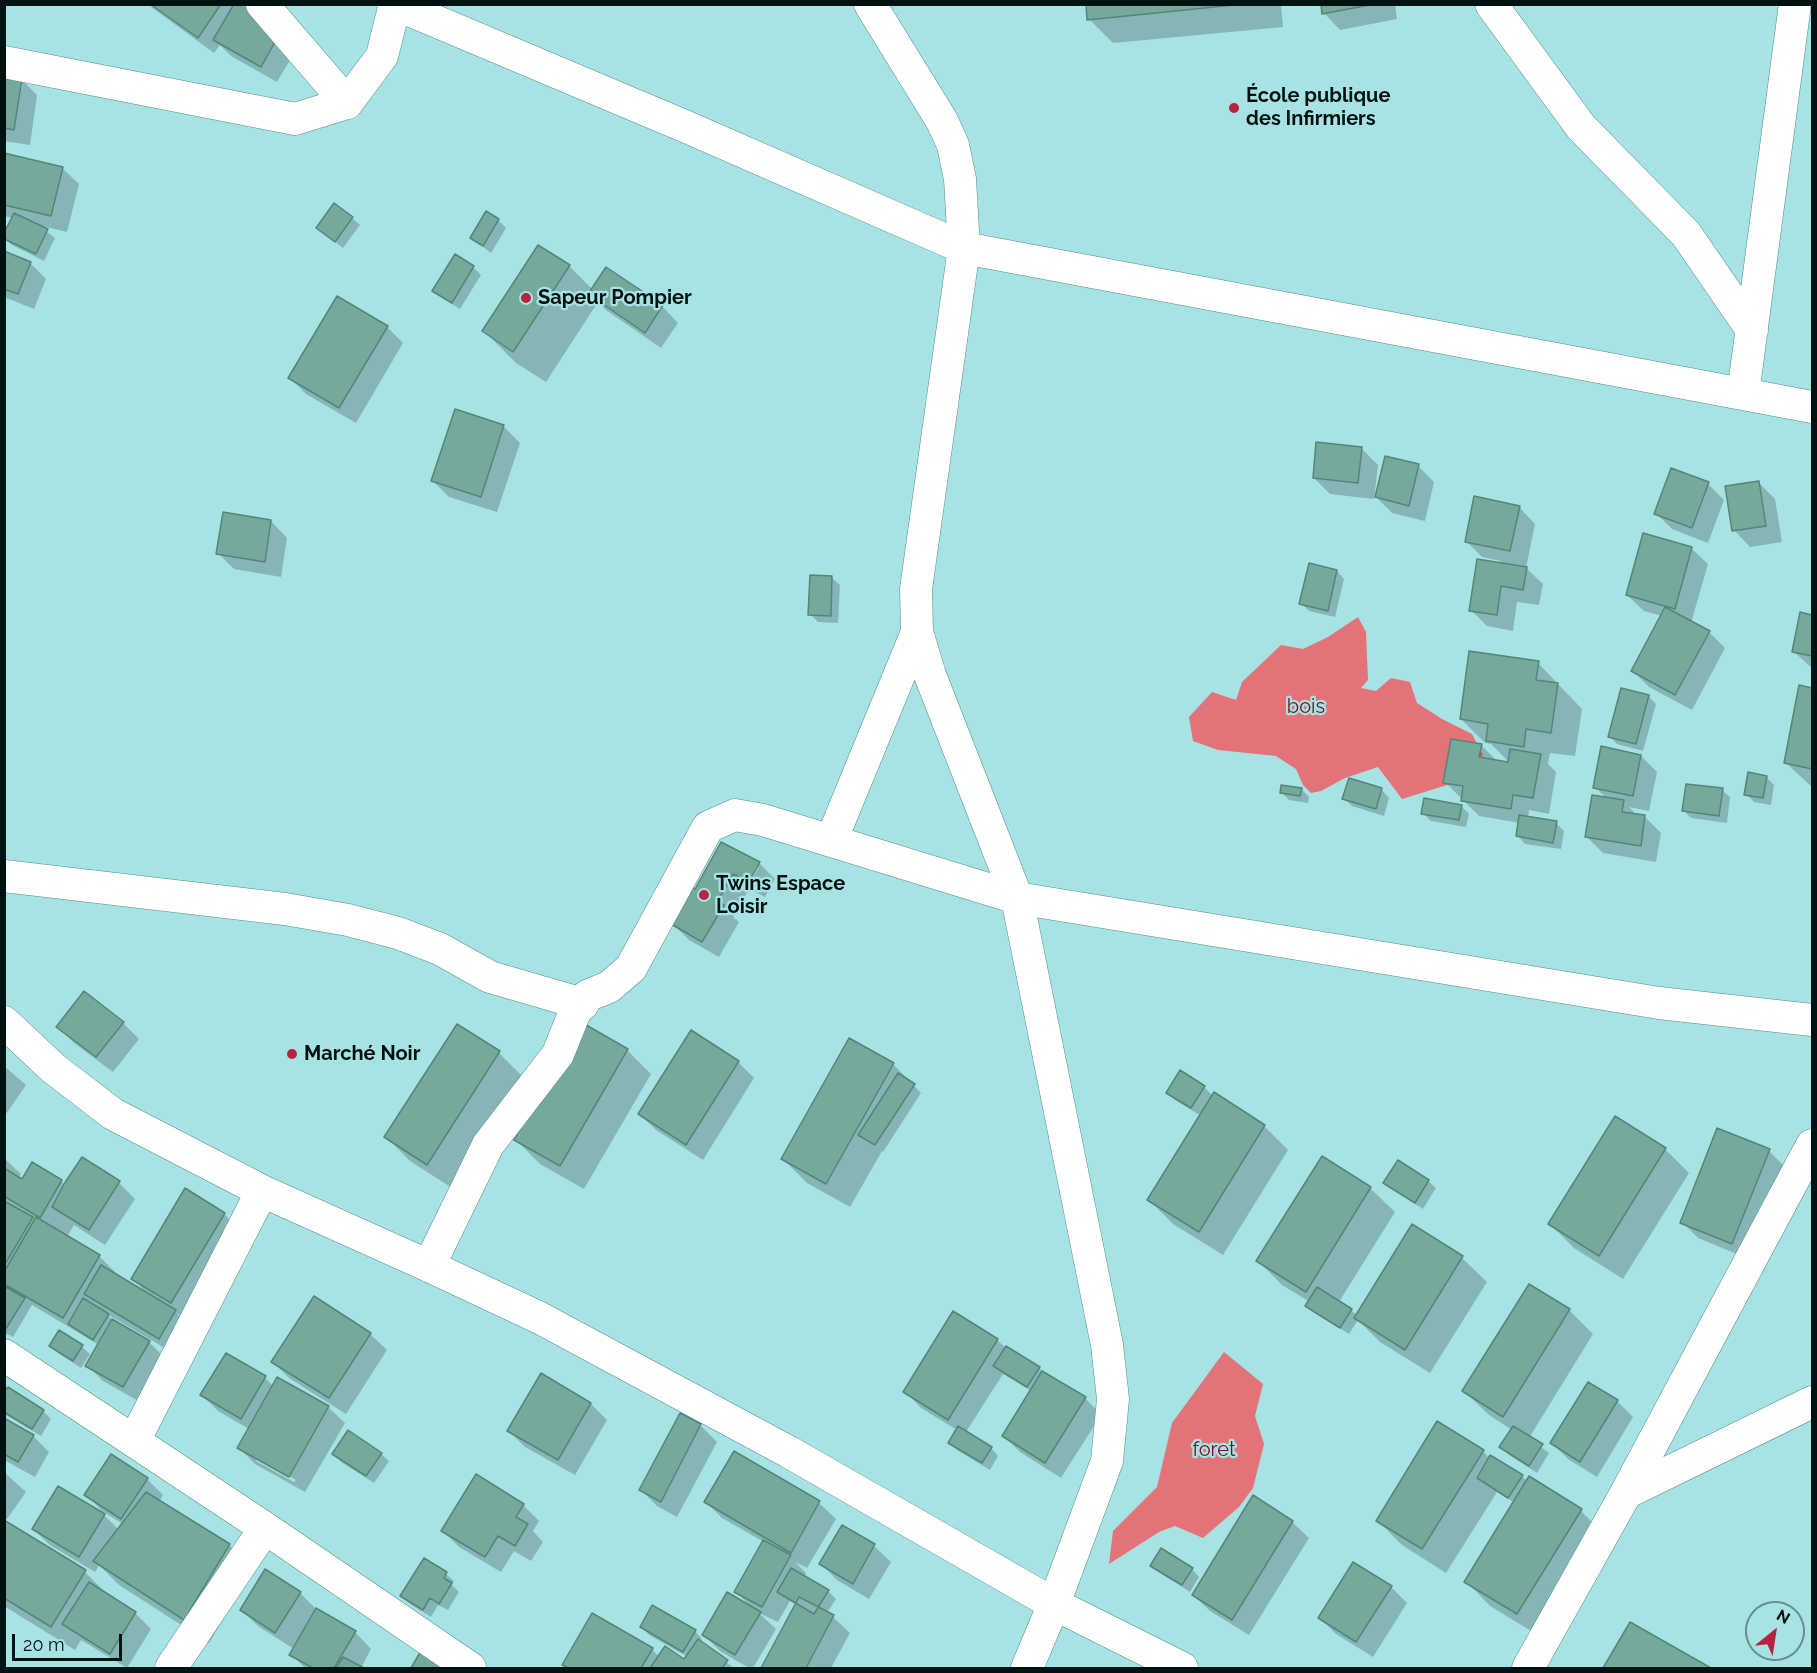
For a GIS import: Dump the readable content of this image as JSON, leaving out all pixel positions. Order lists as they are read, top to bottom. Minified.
{"parks":["bois","foret"],"places":["École publique des Infirmiers","Sapeur Pompier","Twins Espace Loisir","Marché Noir"],"scale_bar":"20 m","north":"top right"}
